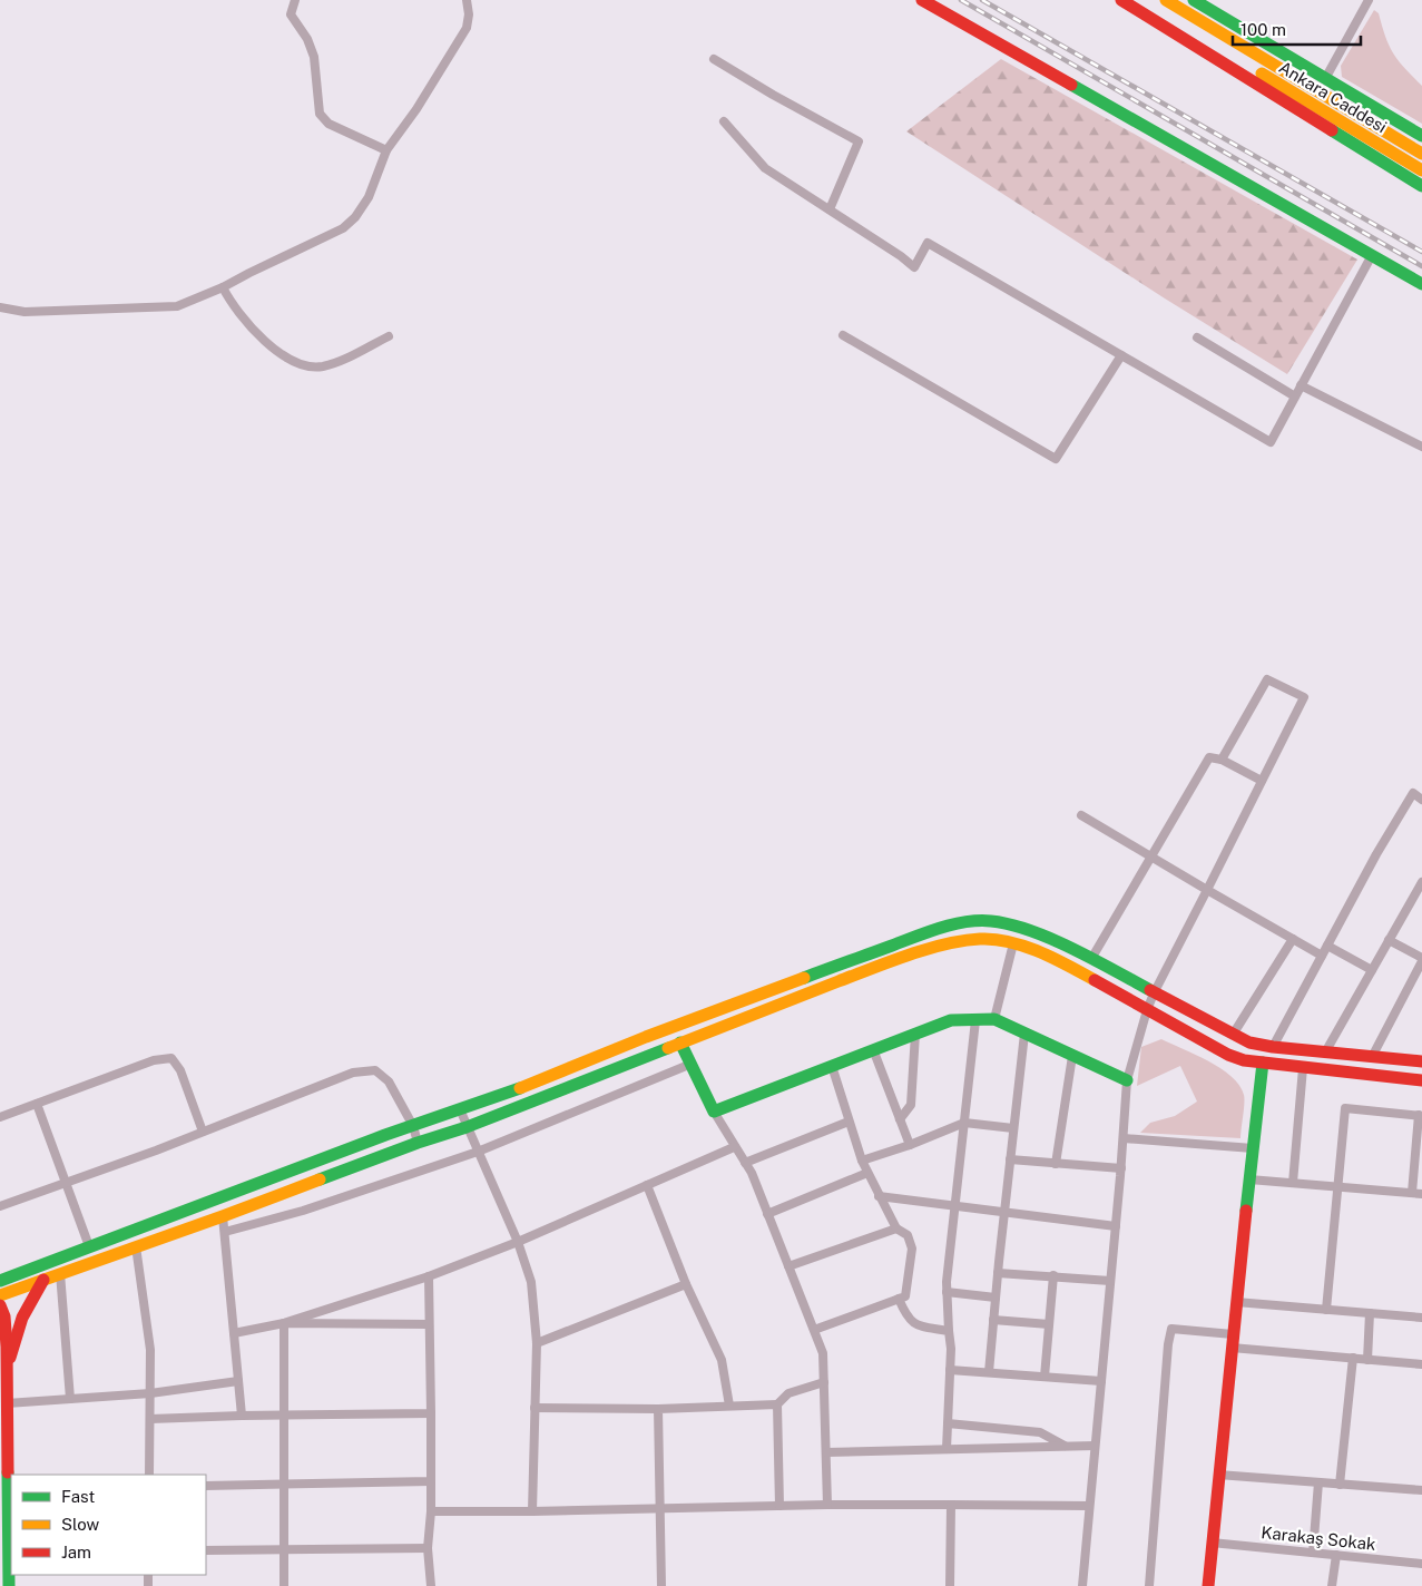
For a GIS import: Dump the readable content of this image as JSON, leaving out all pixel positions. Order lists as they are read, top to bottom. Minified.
{"streets":{"main road":["Ankara Caddesi"],"street":["Karakaş Sokak"]},"legend":["Fast","Slow","Jam"],"scale_bar":"100 m"}
